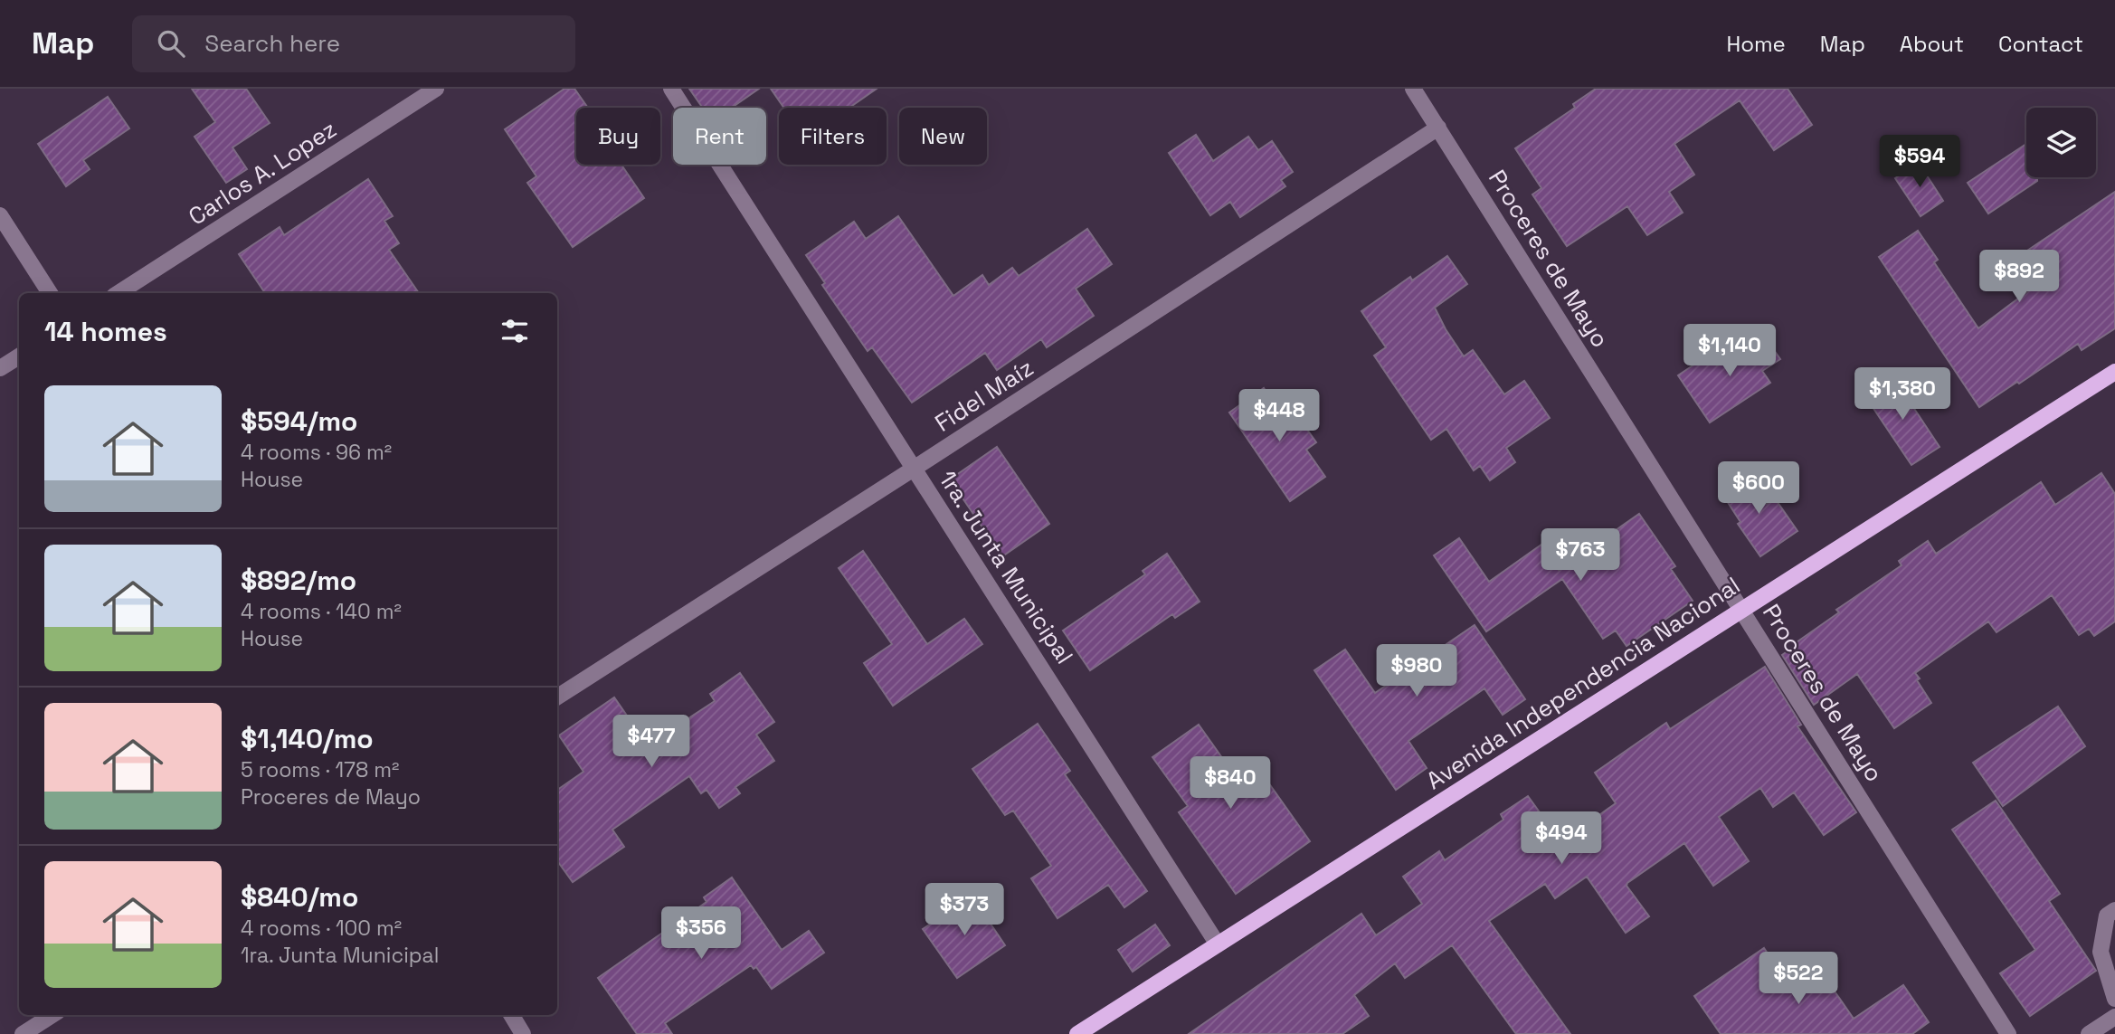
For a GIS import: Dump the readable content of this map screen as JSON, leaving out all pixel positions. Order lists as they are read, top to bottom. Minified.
{"streets":{"main road":["Avenida Independencia Nacional"],"street":["Carlos A. Lopez","Proceres de Mayo","Fidel Maíz","1ra. Junta Municipal"]},"crossings":[["Proceres de Mayo","Fidel Maíz"],["Proceres de Mayo","Avenida Independencia Nacional"],["Fidel Maíz","1ra. Junta Municipal"],["1ra. Junta Municipal","Avenida Independencia Nacional"]],"page":{"header":"Map","search":"Search here","nav":["Home","Map","About","Contact"],"chip":["Buy","Rent","Filters","New"],"price":["$594","$892","$1,140","$1,380","$448","$600","$763","$980","$477","$840","$494","$373","$356","$522"],"heading":"14 homes","list":[{"name":"$594/mo","note":"4 rooms · 96 m² · House"},{"name":"$892/mo","note":"4 rooms · 140 m² · House"},{"name":"$1,140/mo","note":"5 rooms · 178 m² · Proceres de Mayo"},{"name":"$840/mo","note":"4 rooms · 100 m² · 1ra. Junta Municipal"}]}}
